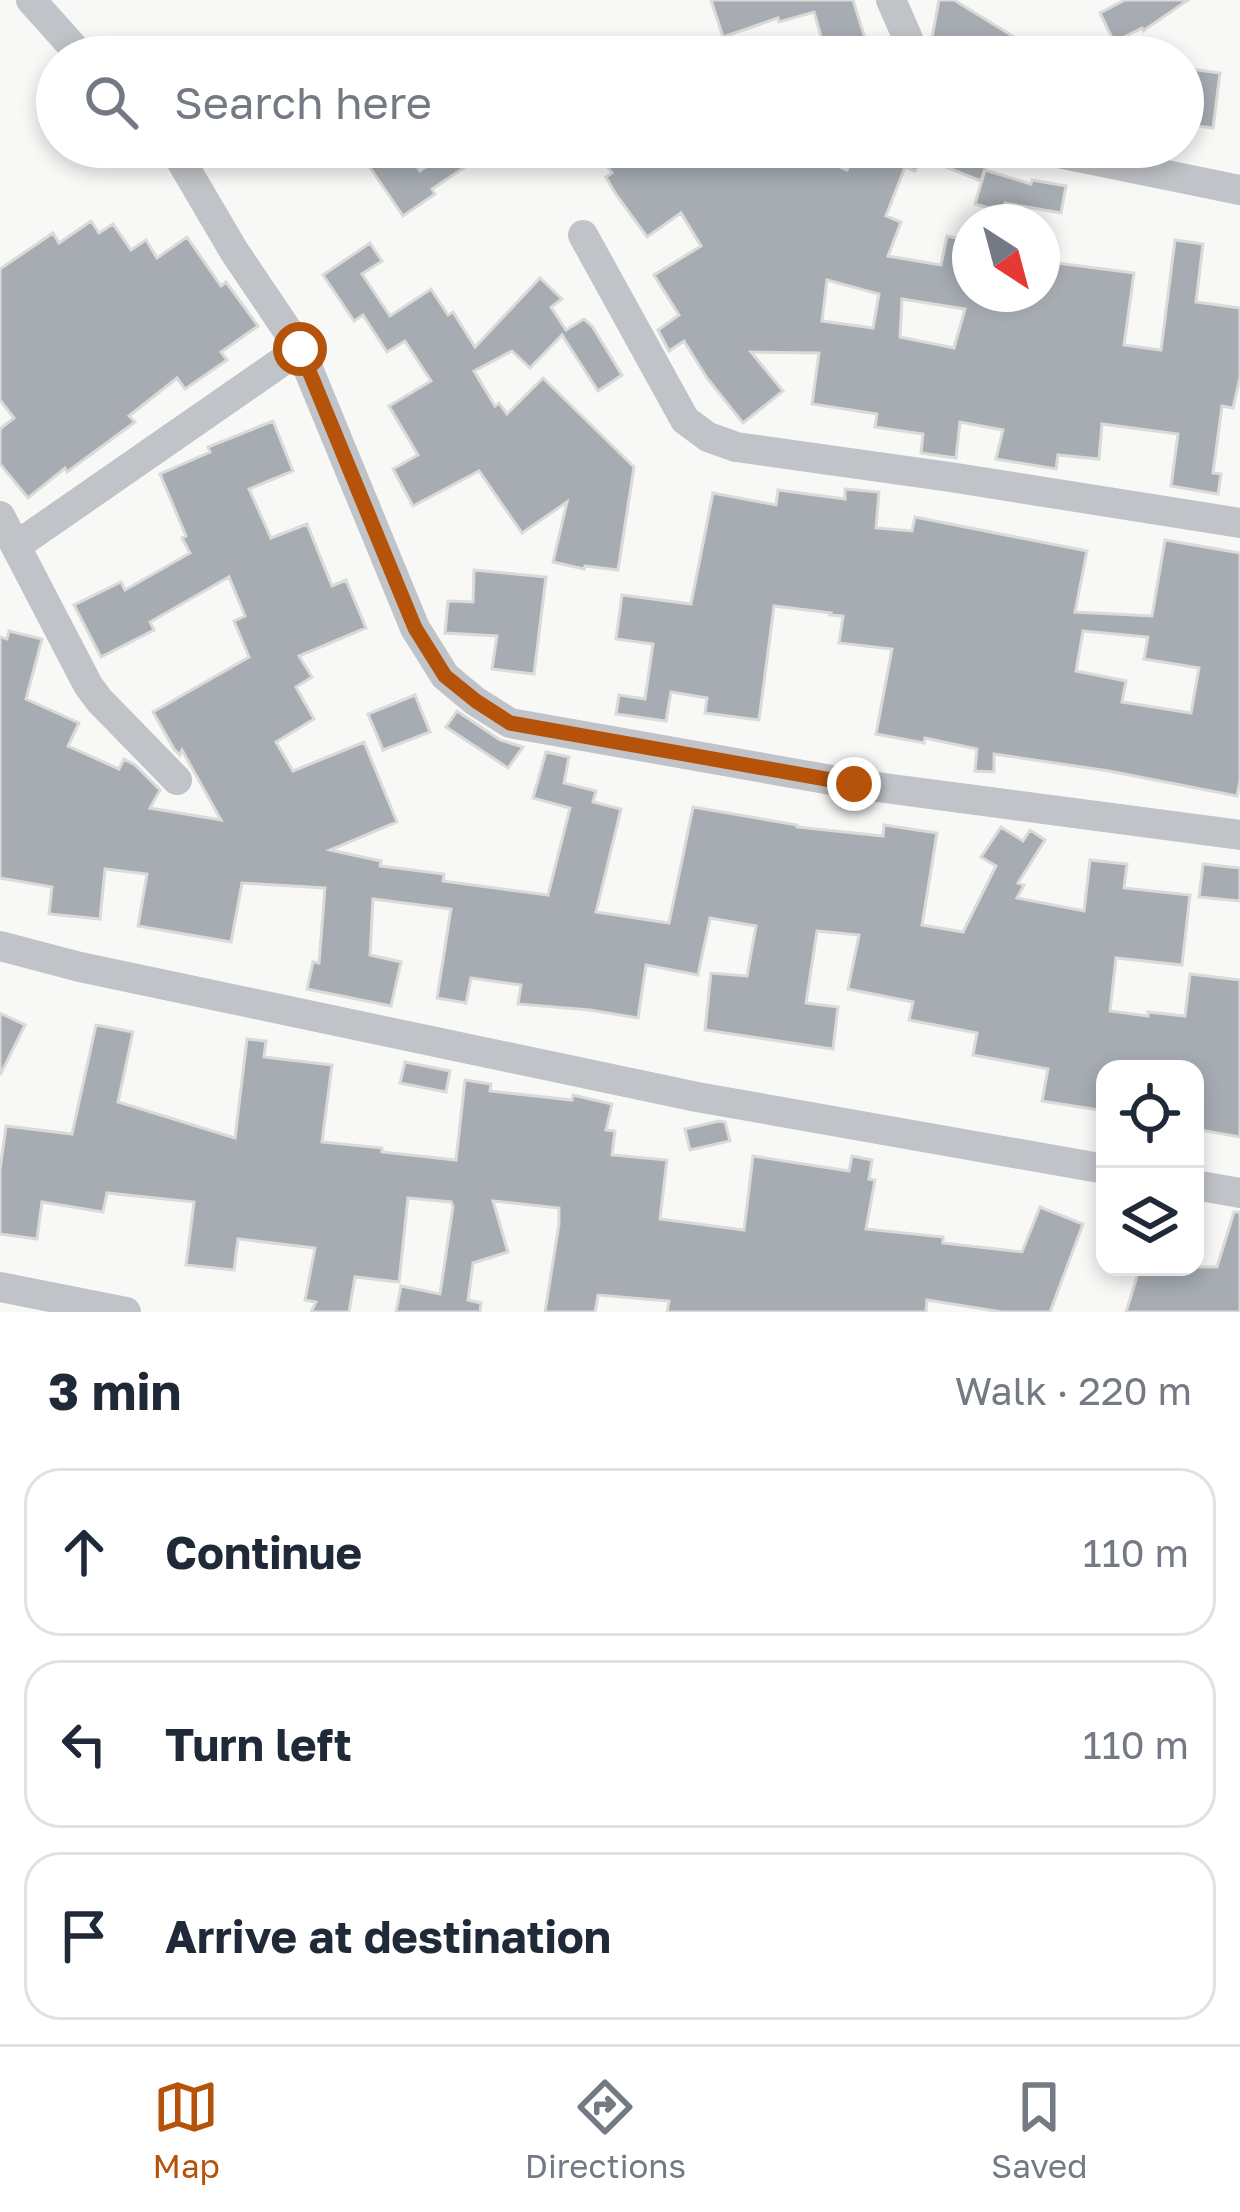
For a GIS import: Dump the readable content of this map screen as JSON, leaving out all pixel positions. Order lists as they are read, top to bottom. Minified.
{"north":"bottom right","page":{"search":"Search here","heading":["3 min","Walk · 220 m"],"list":[["Continue","110 m"],["Turn left","110 m"],"Arrive at destination"],"nav":["Map","Directions","Saved"]}}
